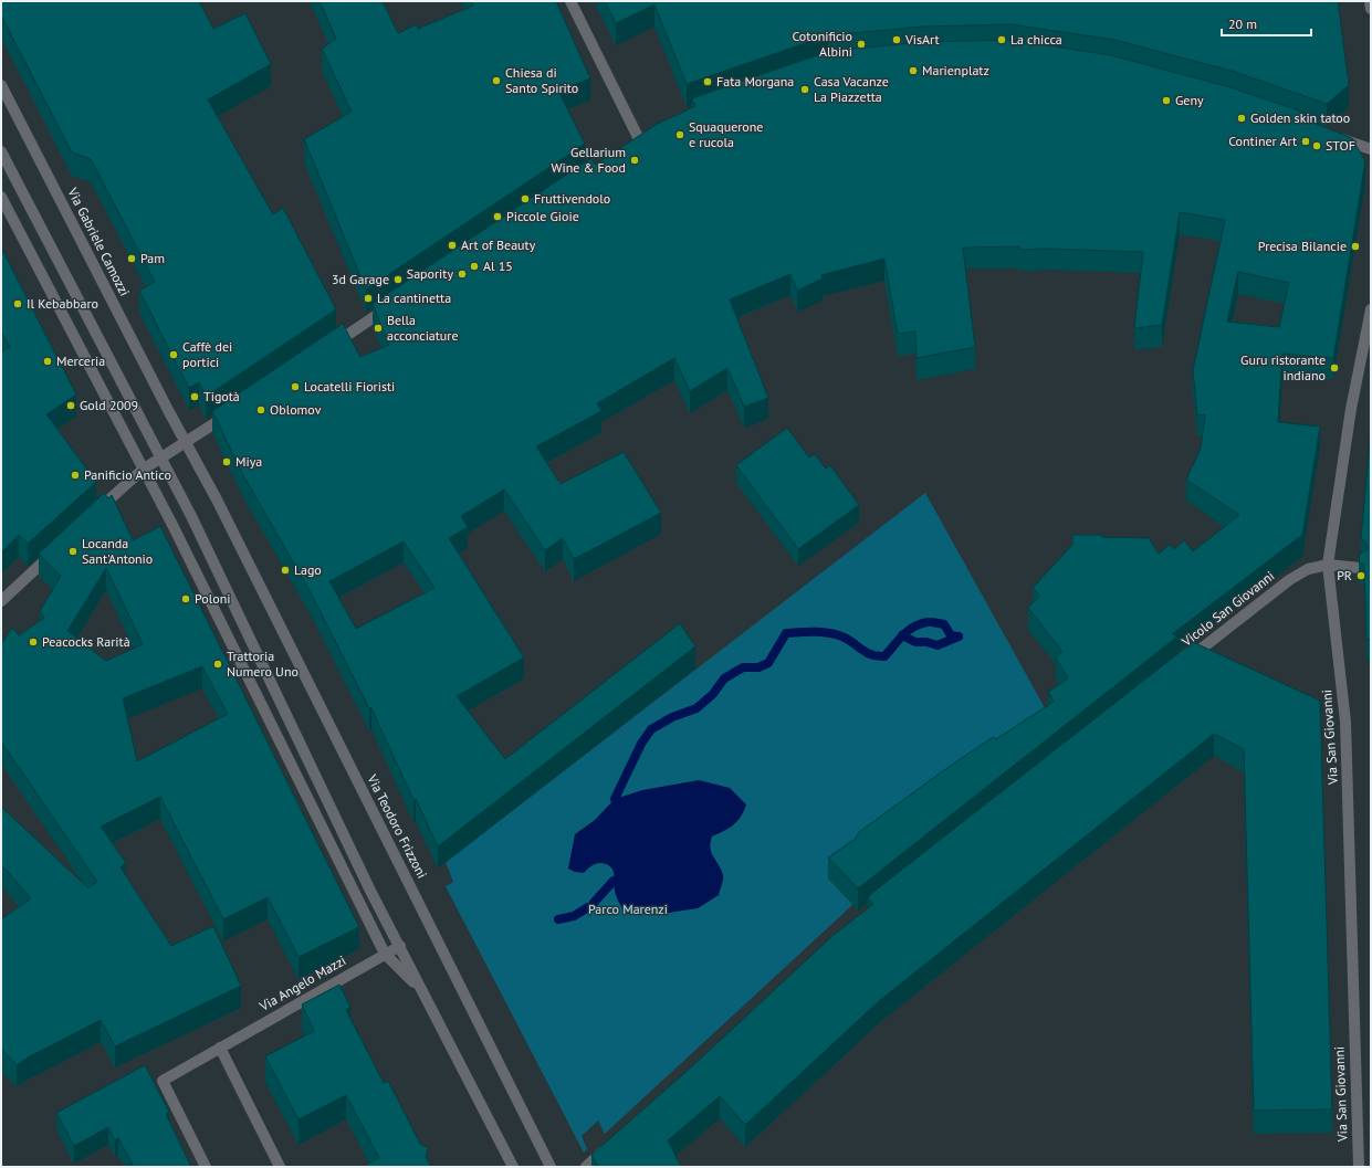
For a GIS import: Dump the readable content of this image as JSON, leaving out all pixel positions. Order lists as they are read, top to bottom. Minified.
{"streets":{"street":["Via Gabriele Camozzi","Vicolo San Giovanni","Via San Giovanni","Via Teodoro Frizzoni","Via Angelo Mazzi"]},"crossings":[["Via Gabriele Camozzi","Via Teodoro Frizzoni"],["Vicolo San Giovanni","Via San Giovanni"]],"parks":["Parco Marenzi"],"places":["VisArt","La chicca","Cotonificio Albini","Marienplatz","Chiesa di Santo Spirito","Fata Morgana","Casa Vacanze La Piazzetta","Geny","Golden skin tatoo","Squaquerone e rucola","Continer Art","STOF","Gellarium Wine & Food","Fruttivendolo","Piccole Gioie","Art of Beauty","Precisa Bilancie","Pam","Al 15","Sapority","3d Garage","La cantinetta","Il Kebabbaro","Bella acconciature","Caffè dei portici","Merceria","Guru ristorante indiano","Locatelli Fioristi","Tigotà","Gold 2009","Oblomov","Miya","Panificio Antico","Locanda Sant'Antonio","Lago","PR","Poloni","Peacocks Rarità","Trattoria Numero Uno"],"scale_bar":"20 m"}
